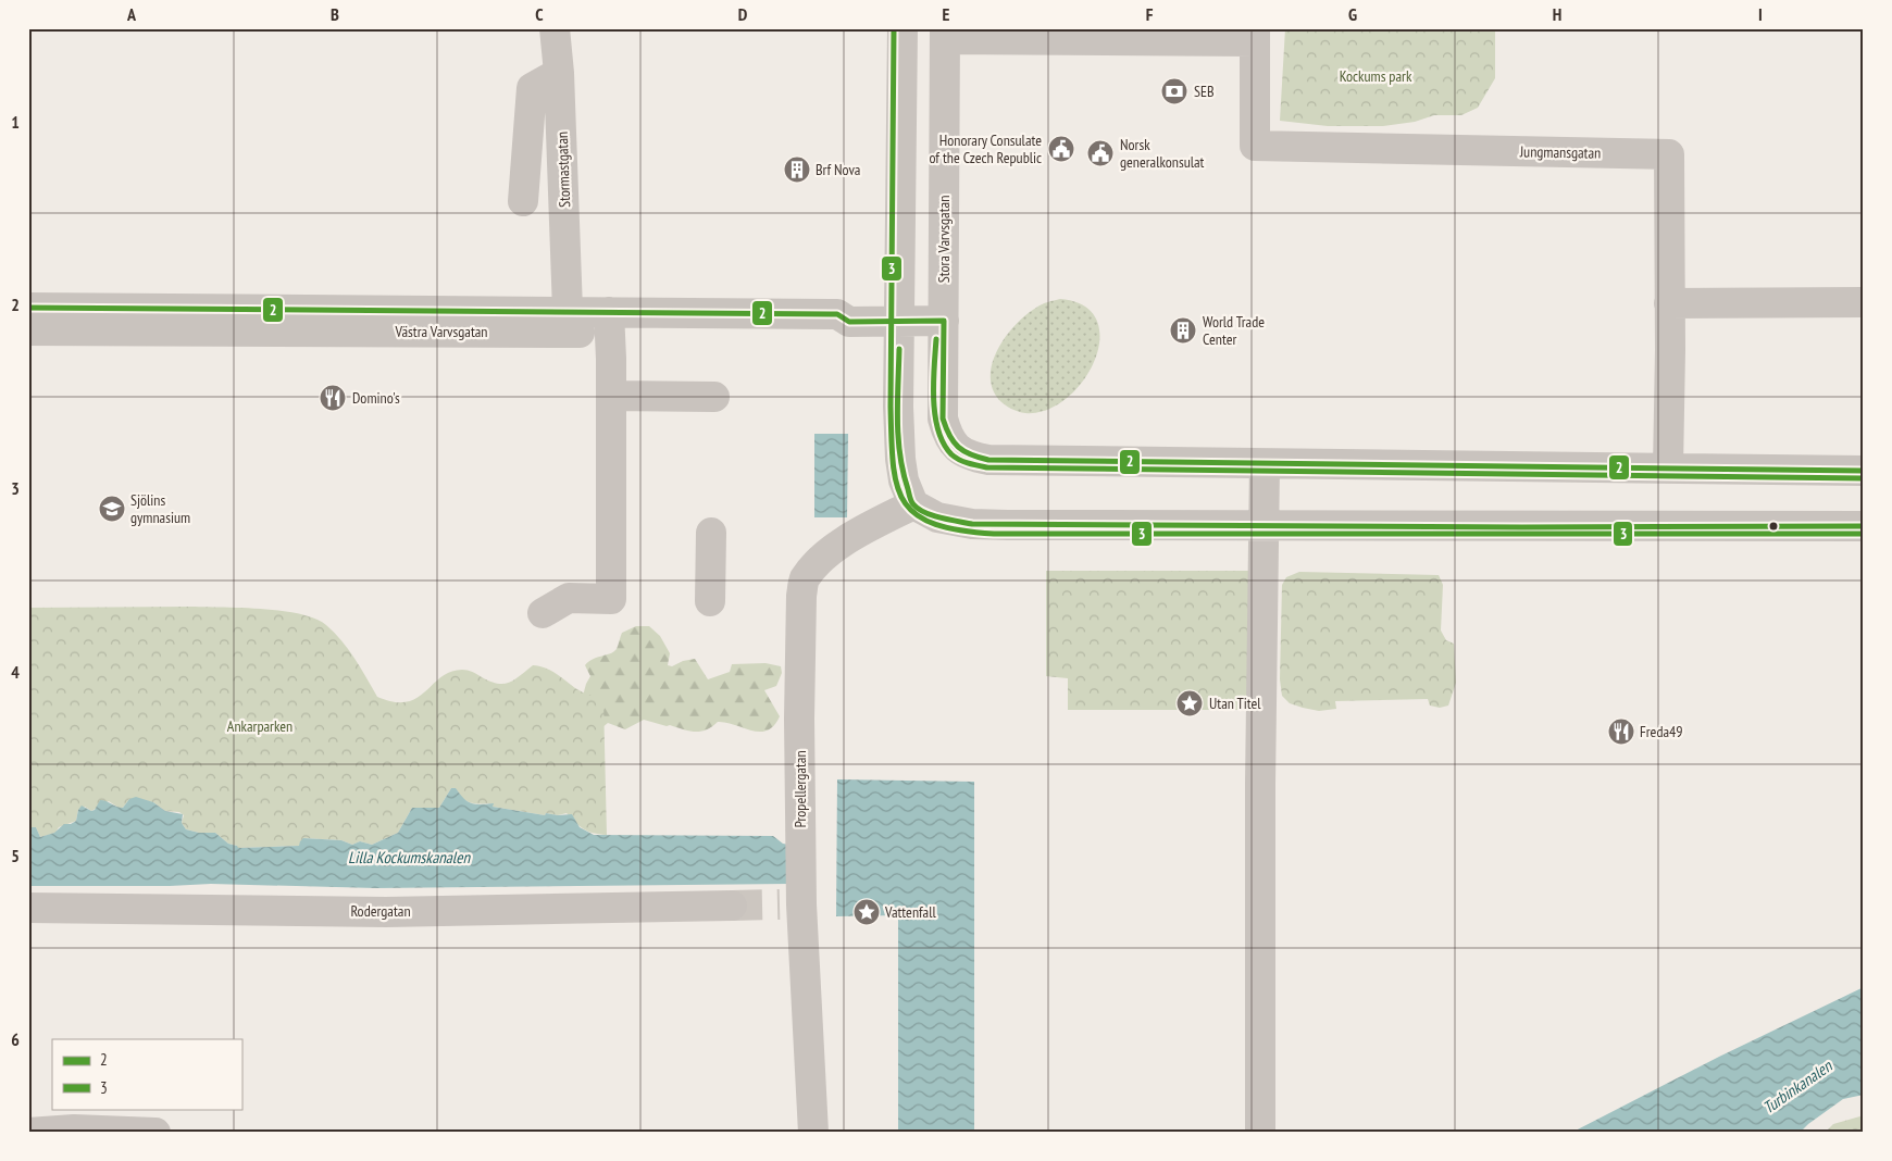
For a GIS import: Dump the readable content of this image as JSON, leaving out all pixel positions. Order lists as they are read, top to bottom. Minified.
{"streets":{"street":["Jungmansgatan","Stormastgatan","Stora Varvsgatan","Västra Varvsgatan","Propellergatan","Rodergatan"]},"crossings":[["Stormastgatan","Västra Varvsgatan"],["Stora Varvsgatan","Västra Varvsgatan"]],"water":["Lilla Kockumskanalen","Turbinkanalen"],"parks":["Kockums park","Ankarparken"],"places":{"bank":["SEB"],"public building":["Honorary Consulate of the Czech Republic","Norsk generalkonsulat"],"building":["Brf Nova","World Trade Center"],"restaurant":["Domino's","Freda49"],"school or university":["Sjölins gymnasium"],"place":["Utan Titel","Vattenfall"]},"lines":["transit line 3","transit line 2"],"legend":["2","3"],"grid":{"columns":["A","B","C","D","E","F","G","H","I"],"rows":["1","2","3","4","5","6"]}}
